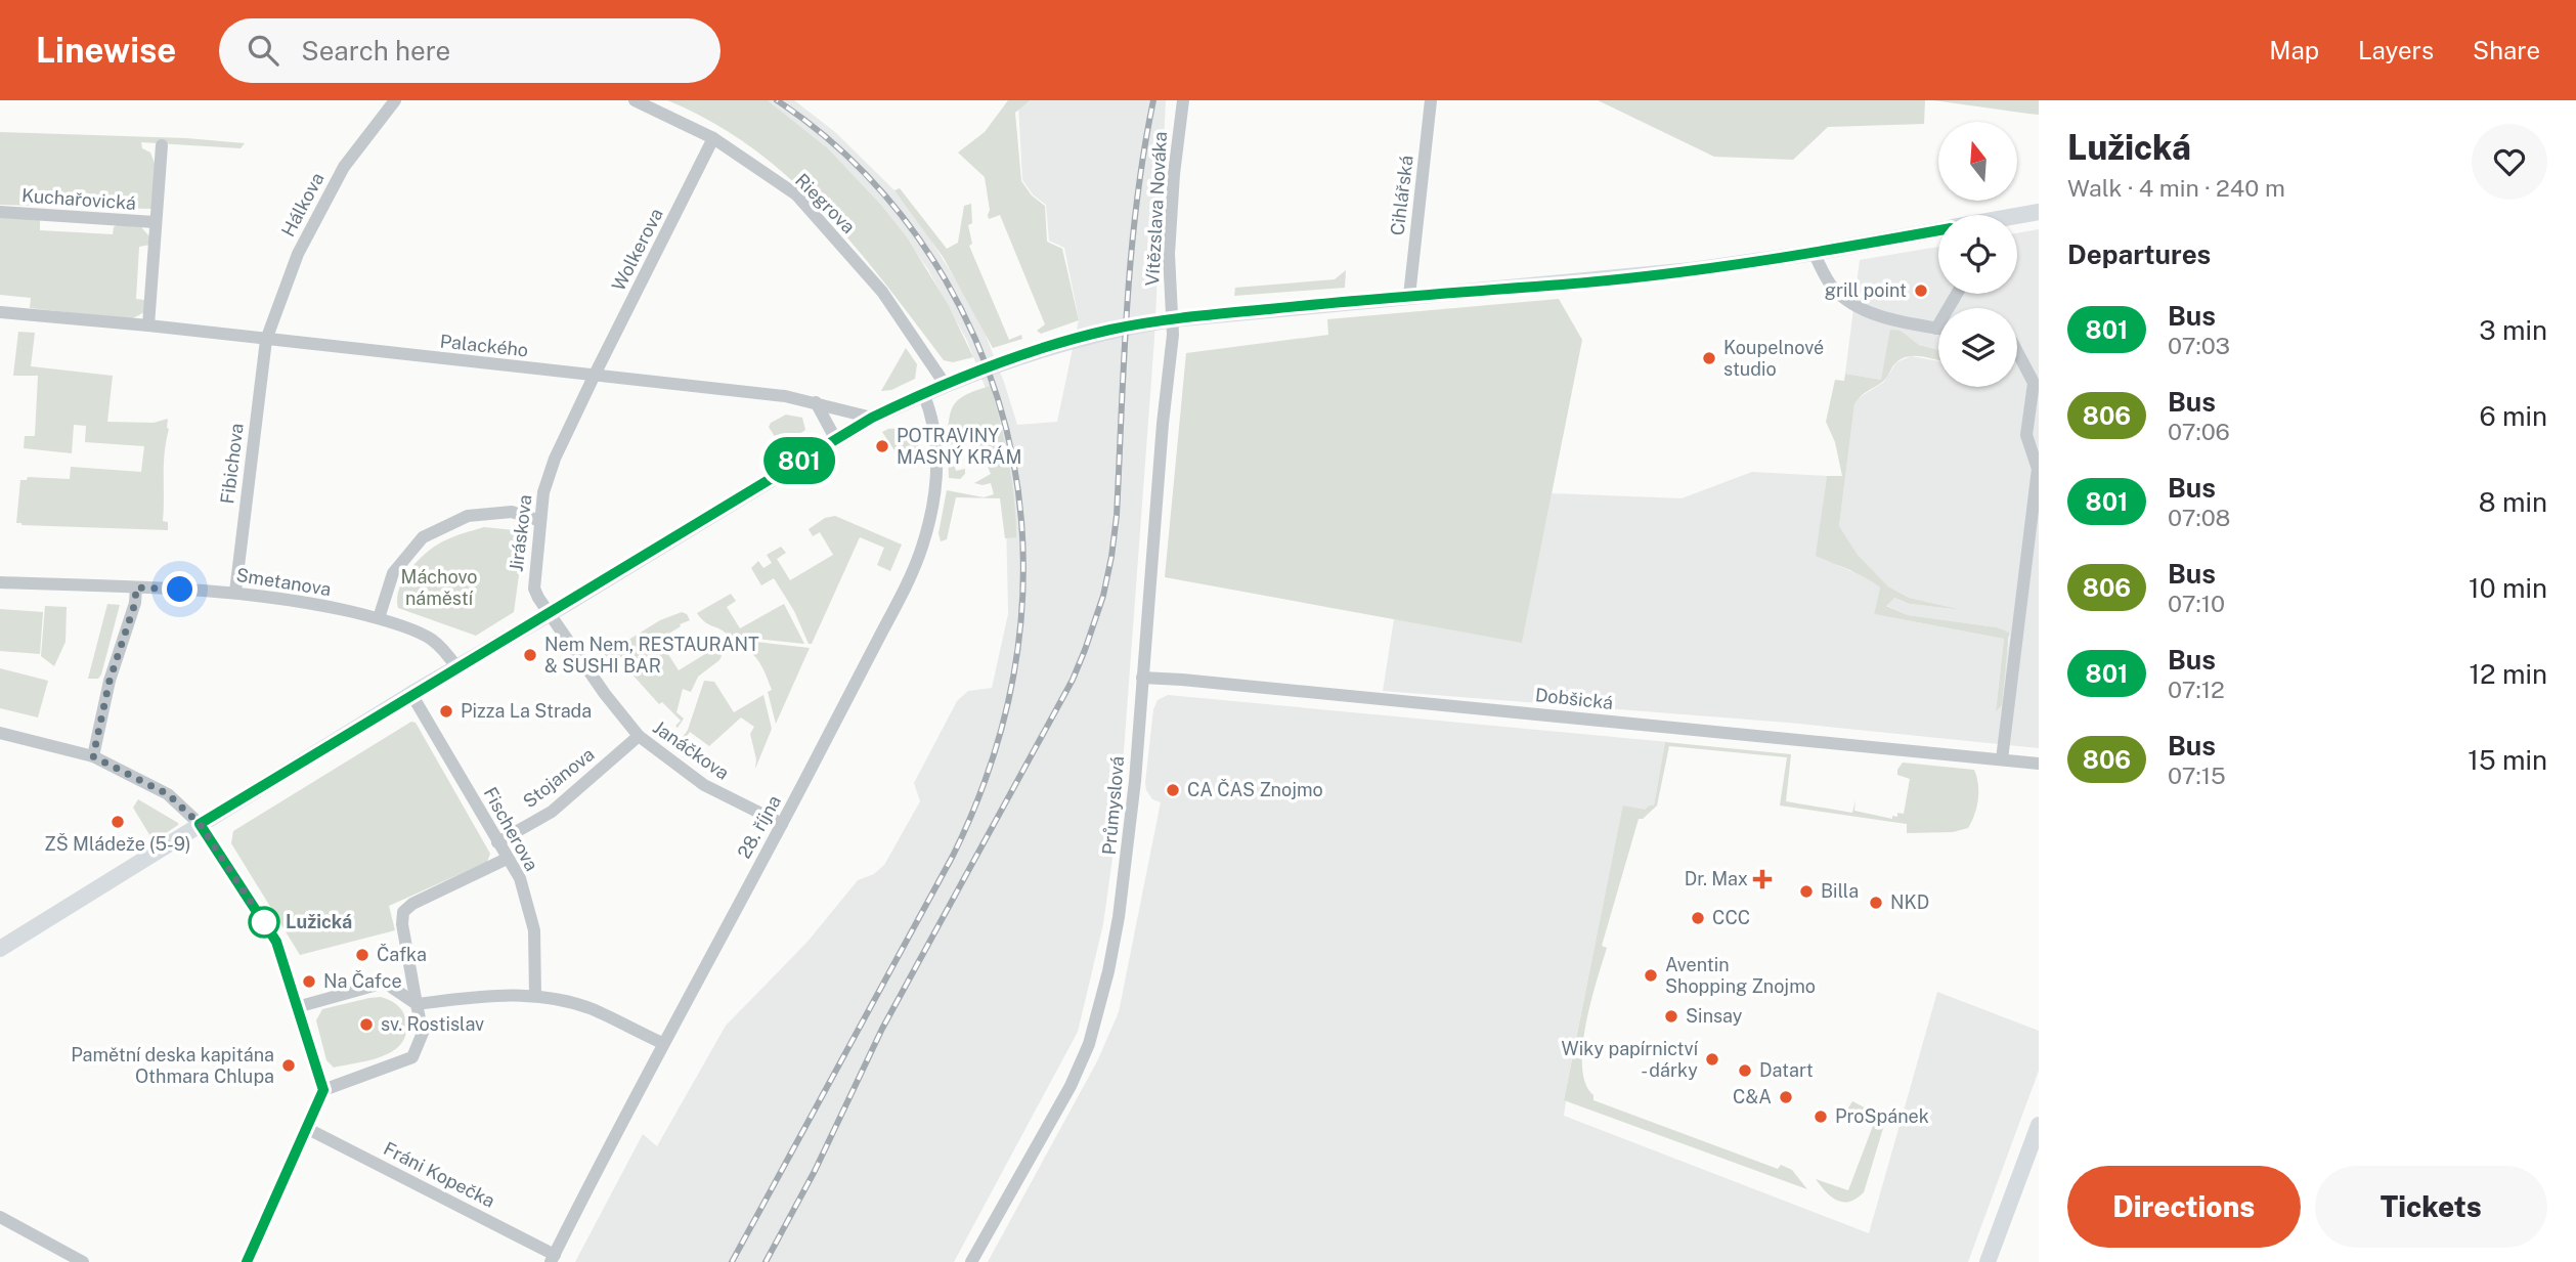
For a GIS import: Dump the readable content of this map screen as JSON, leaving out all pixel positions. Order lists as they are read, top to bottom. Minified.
{"streets":{"street":["Cihlářská","Kuchařovická","Riegrova","Hálkova","Vítězslava Nováka","Wolkerova","Palackého","Fibichova","Jiráskova","Smetanova","Dobšická","Janáčkova","Stojanova","Průmyslová","28. října","Fischerova","Fráni Kopečka"]},"crossings":[["Riegrova","Wolkerova"],["Hálkova","Palackého"],["Hálkova","Fibichova"],["Vítězslava Nováka","Průmyslová"],["Wolkerova","Palackého"],["Wolkerova","Jiráskova"],["Palackého","Fibichova"],["Palackého","Jiráskova"],["Fibichova","Smetanova"],["Jiráskova","Janáčkova"],["Dobšická","Průmyslová"],["Janáčkova","Stojanova"],["Janáčkova","28. října"],["Stojanova","Fischerova"],["28. října","Fráni Kopečka"]],"parks":["Máchovo náměstí"],"places":{"other":["grill point","Koupelnové studio","POTRAVINY MASNÝ KRÁM","Nem Nem, RESTAURANT & SUSHI BAR","Pizza La Strada","CA ČAS Znojmo","ZŠ Mládeže (5-9)","Billa","NKD","CCC","Lužická","Čafka","Aventin Shopping Znojmo","Na Čafce","Sinsay","sv. Rostislav","Wiky papírnictví - dárky","Pamětní deska kapitána Othmara Chlupa","Datart","C&A","ProSpánek"],"health":["Dr. Max"]},"lines":["bus line 801"],"north":"top","page":{"header":"Linewise","search":"Search here","nav":["Map","Layers","Share"],"on_map":"801","heading":[["Lužická","Walk · 4 min · 240 m"],"Departures"],"list":[{"mark":"801","name":"Bus","note":"07:03","value":"3 min"},{"mark":"806","name":"Bus","note":"07:06","value":"6 min"},{"mark":"801","name":"Bus","note":"07:08","value":"8 min"},{"mark":"806","name":"Bus","note":"07:10","value":"10 min"},{"mark":"801","name":"Bus","note":"07:12","value":"12 min"},{"mark":"806","name":"Bus","note":"07:15","value":"15 min"}],"buttons":["Directions","Tickets"]}}
